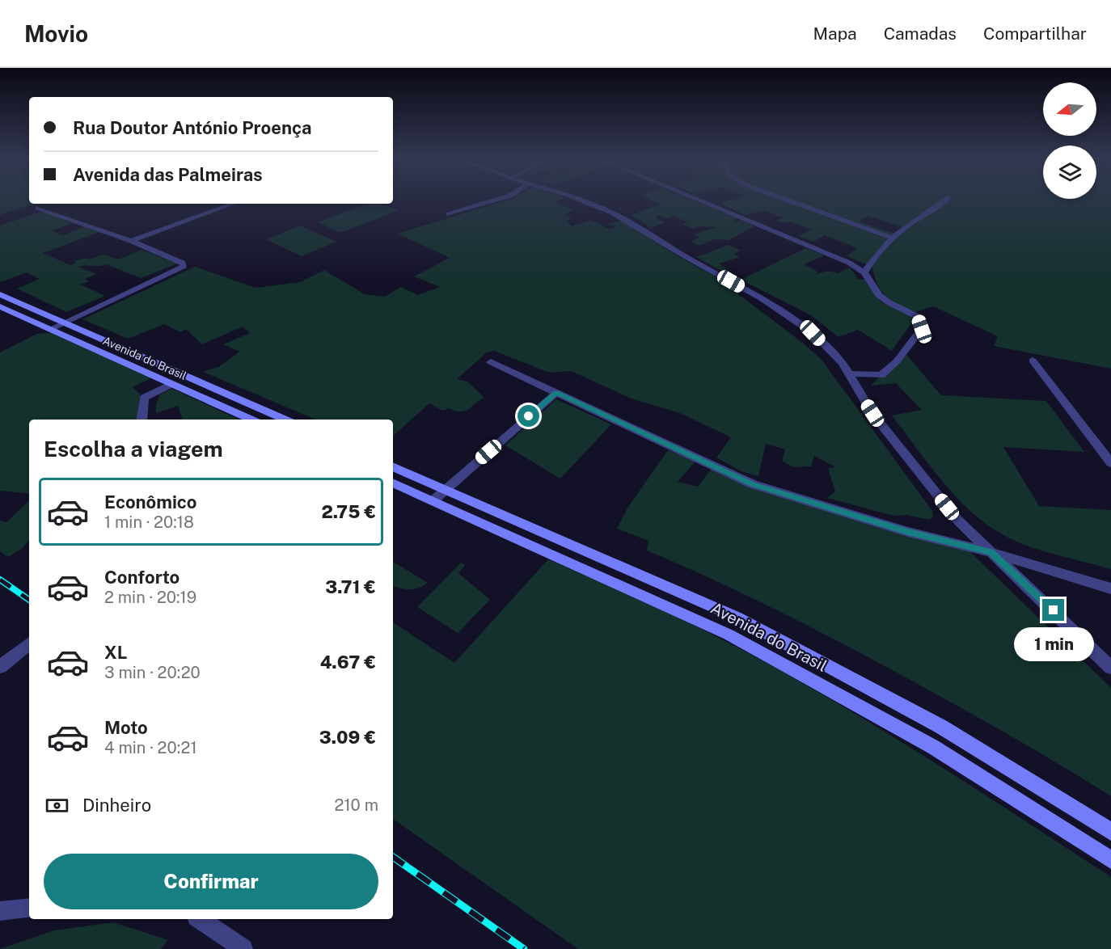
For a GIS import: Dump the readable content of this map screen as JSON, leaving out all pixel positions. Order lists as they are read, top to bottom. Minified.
{"streets":{"main road":["Avenida do Brasil"]},"north":"left","page":{"header":"Movio","nav":["Mapa","Camadas","Compartilhar"],"banner":["Rua Doutor António Proença","Avenida das Palmeiras"],"heading":"Escolha a viagem","list":[{"name":"Econômico","note":"1 min · 20:18","value":"2.75 €"},{"name":"Conforto","note":"2 min · 20:19","value":"3.71 €"},{"name":"XL","note":"3 min · 20:20","value":"4.67 €"},{"name":"Moto","note":"4 min · 20:21","value":"3.09 €"}],"bubble":"1 min","pay":["Dinheiro","210 m"],"buttons":"Confirmar"}}
